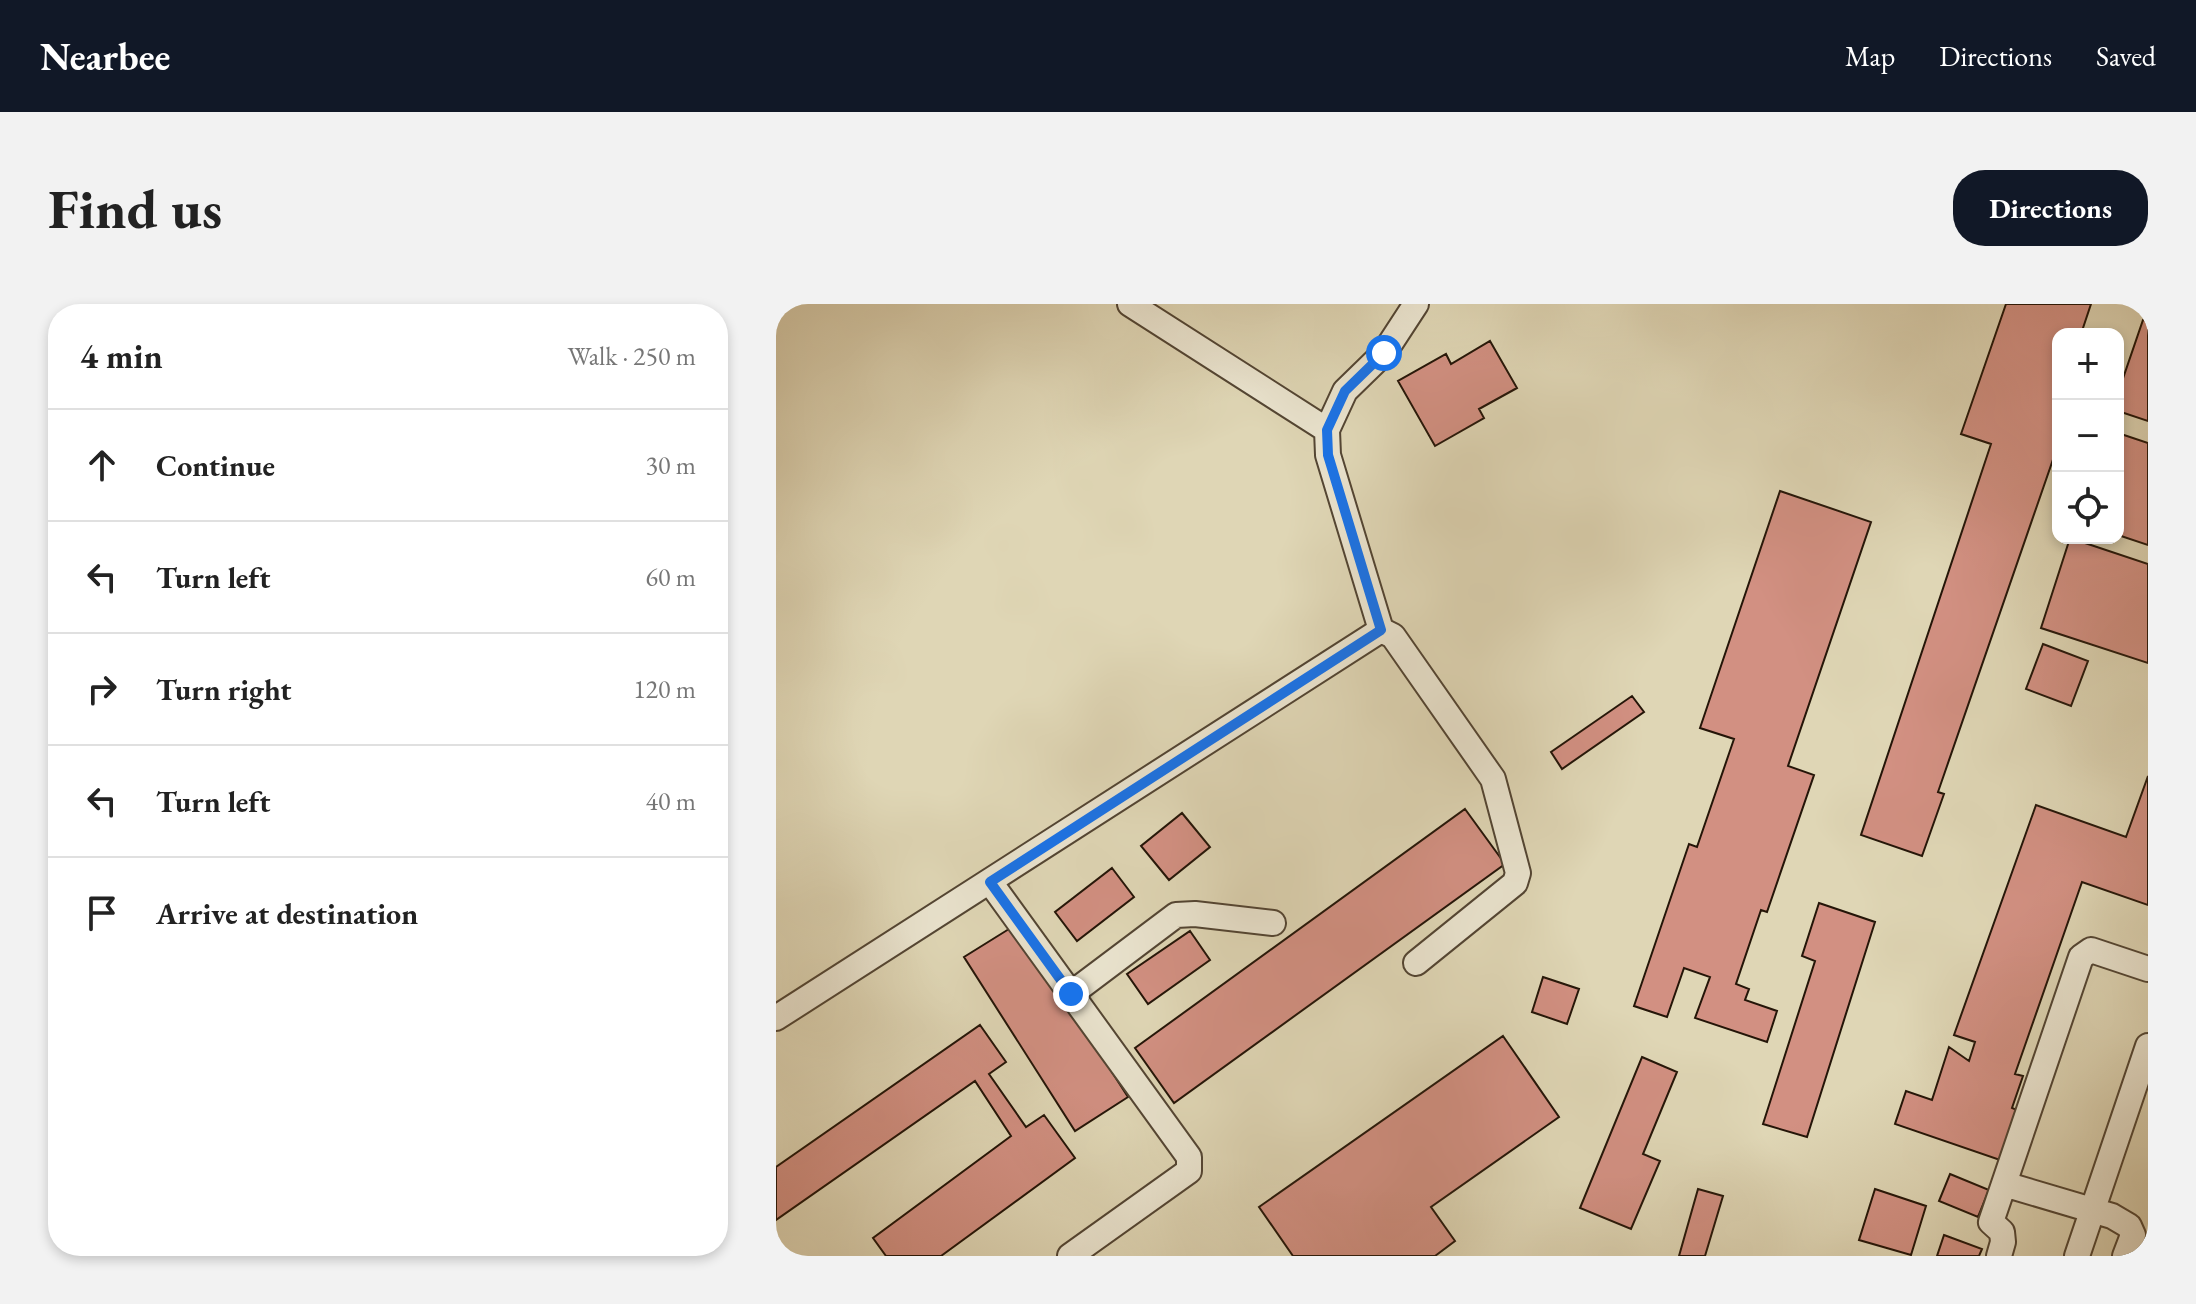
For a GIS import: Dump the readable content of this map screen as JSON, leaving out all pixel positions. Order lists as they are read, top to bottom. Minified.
{"page":{"header":"Nearbee","nav":["Map","Directions","Saved"],"buttons":"Directions","title":"Find us","heading":["4 min","Walk · 250 m"],"map_buttons":["+","−"],"list":[["Continue","30 m"],["Turn left","60 m"],["Turn right","120 m"],["Turn left","40 m"],"Arrive at destination"]}}
